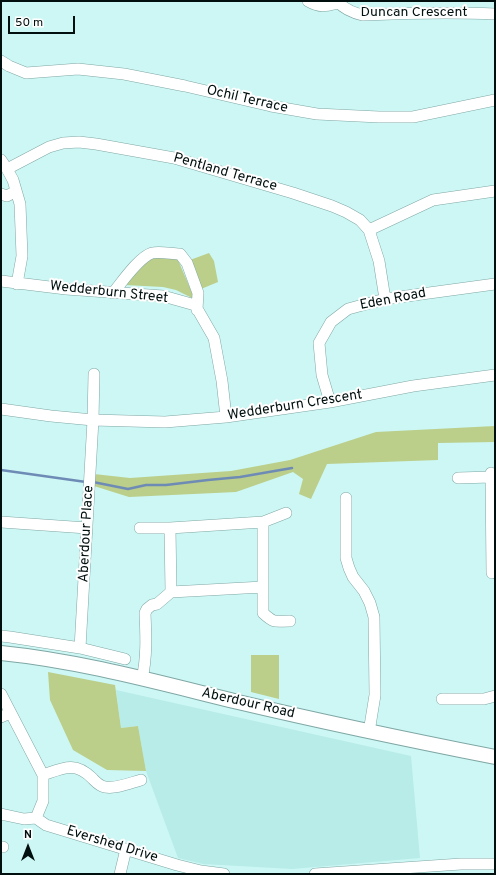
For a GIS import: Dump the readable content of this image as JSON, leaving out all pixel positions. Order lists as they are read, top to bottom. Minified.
{"streets":{"main road":["Aberdour Road"],"street":["Duncan Crescent","Ochil Terrace","Pentland Terrace","Wedderburn Street","Eden Road","Wedderburn Crescent","Aberdour Place","Evershed Drive"]},"crossings":[["Eden Road","Wedderburn Crescent"],["Wedderburn Crescent","Aberdour Place"]],"scale_bar":"50 m","north":"top"}
